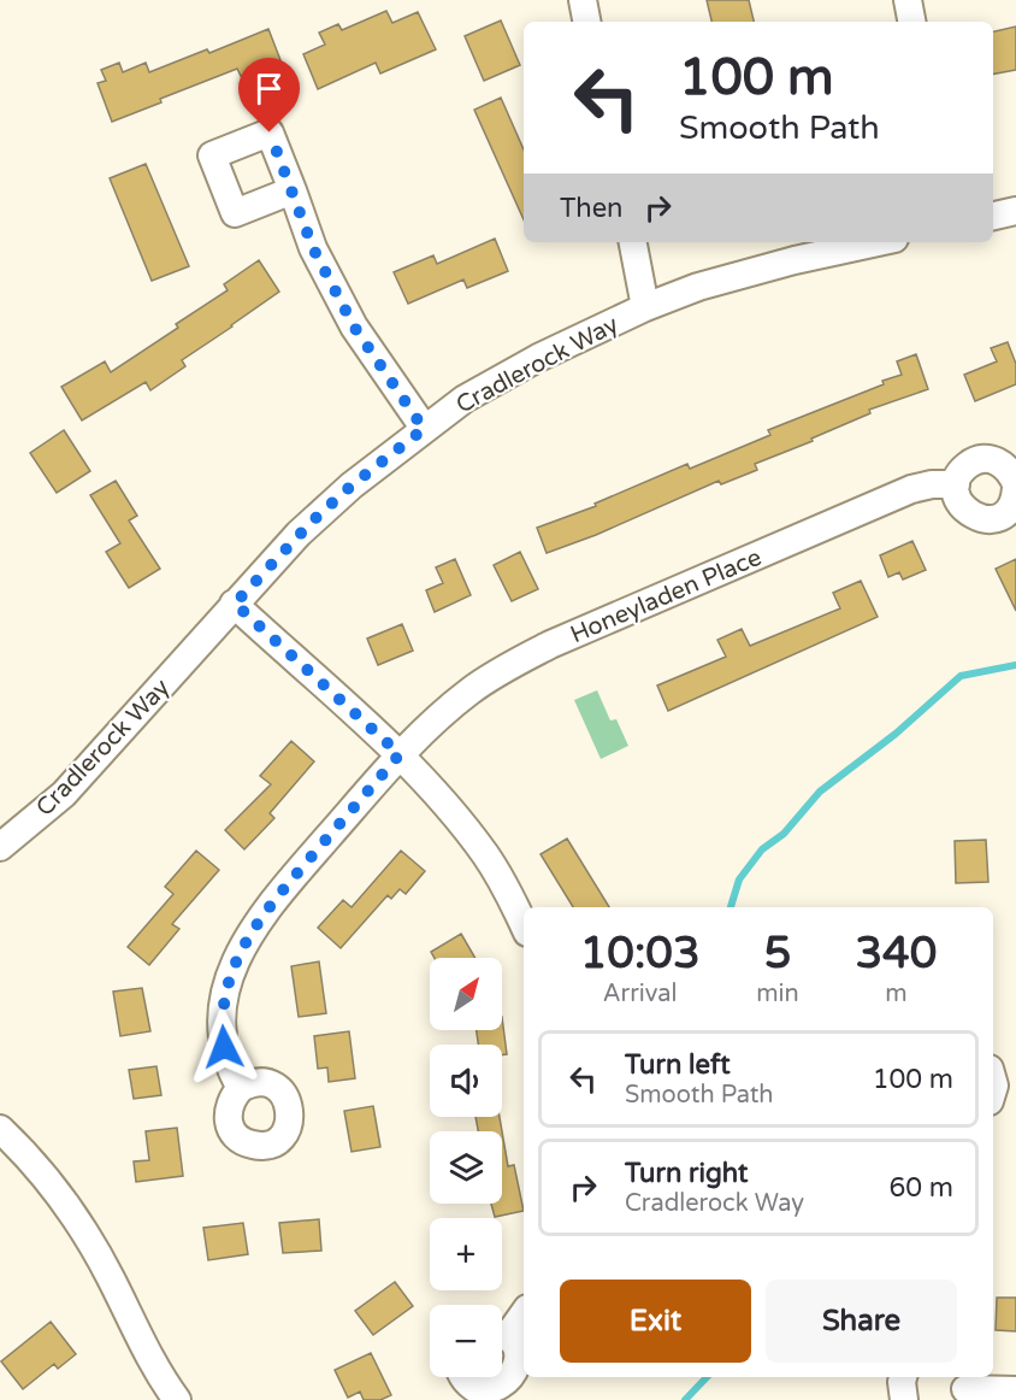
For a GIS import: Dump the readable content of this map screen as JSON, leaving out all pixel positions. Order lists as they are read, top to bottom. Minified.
{"streets":{"street":["Cradlerock Way","Honeyladen Place"]},"north":"top right","page":{"turn":["100 m","Smooth Path"],"then":"Then","eta":["10:03","Arrival","5","min","340","m"],"map_buttons":["+","−"],"list":[{"name":"Turn left","note":"Smooth Path","value":"100 m"},{"name":"Turn right","note":"Cradlerock Way","value":"60 m"}],"buttons":["Exit","Share"]}}
